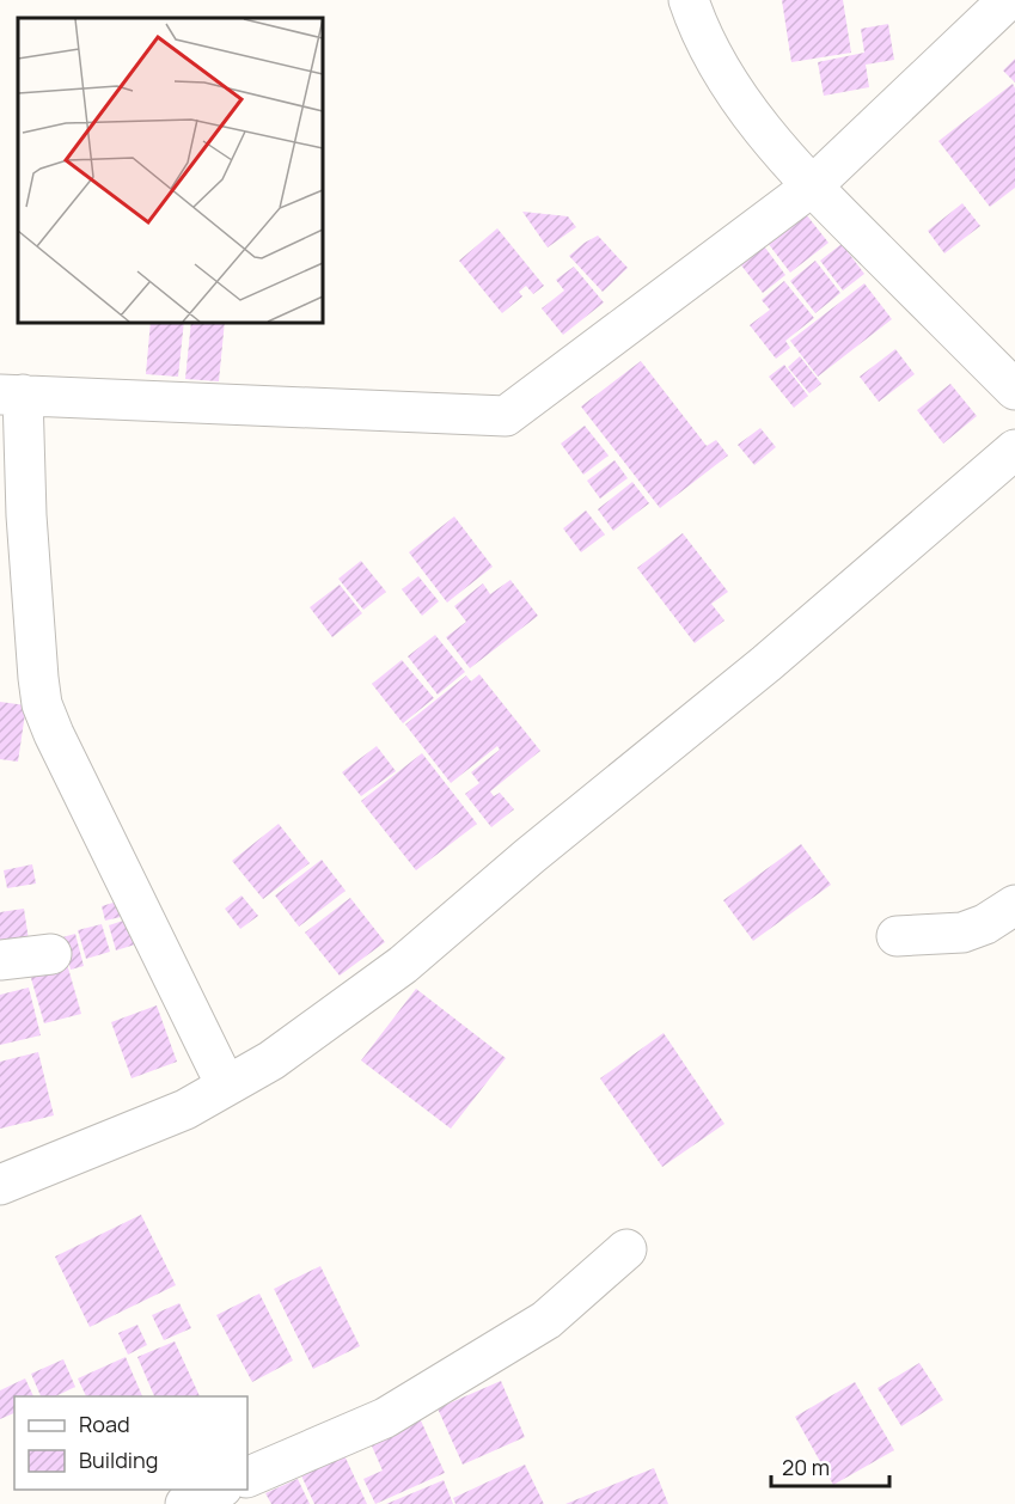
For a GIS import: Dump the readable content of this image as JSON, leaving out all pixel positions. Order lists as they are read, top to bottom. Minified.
{"legend":["Road","Building"],"scale_bar":"20 m"}
